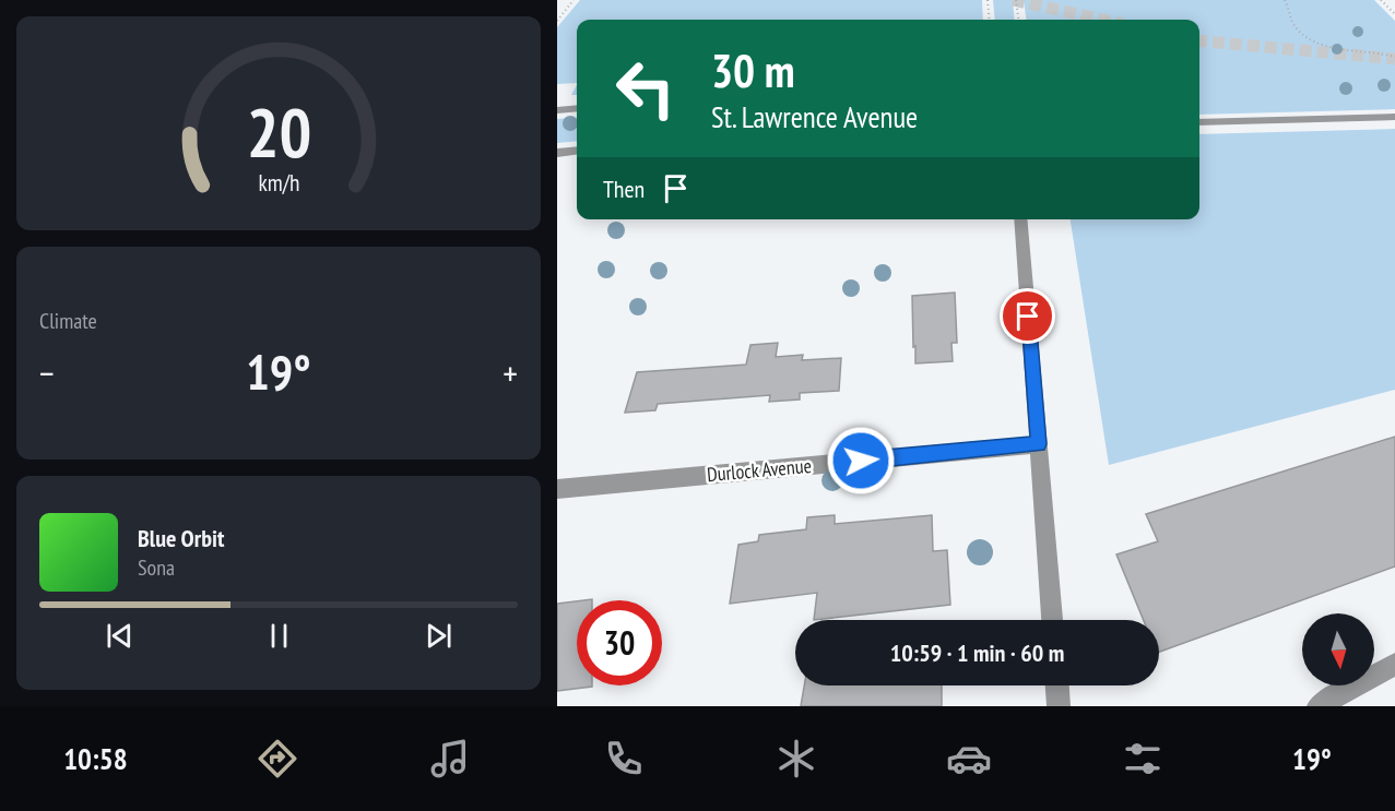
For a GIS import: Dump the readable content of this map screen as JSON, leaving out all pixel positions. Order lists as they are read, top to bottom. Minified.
{"streets":{"street":["Durlock Avenue"]},"north":"bottom","page":{"turn":["30 m","St. Lawrence Avenue"],"then":"Then","tile":"Climate","heat":["−","19°","+"],"song":["Blue Orbit","Sona"],"limit":"30","trip":"10:59 · 1 min · 60 m","tabs":["10:58","19°"],"gauge":["20","km/h"]}}
